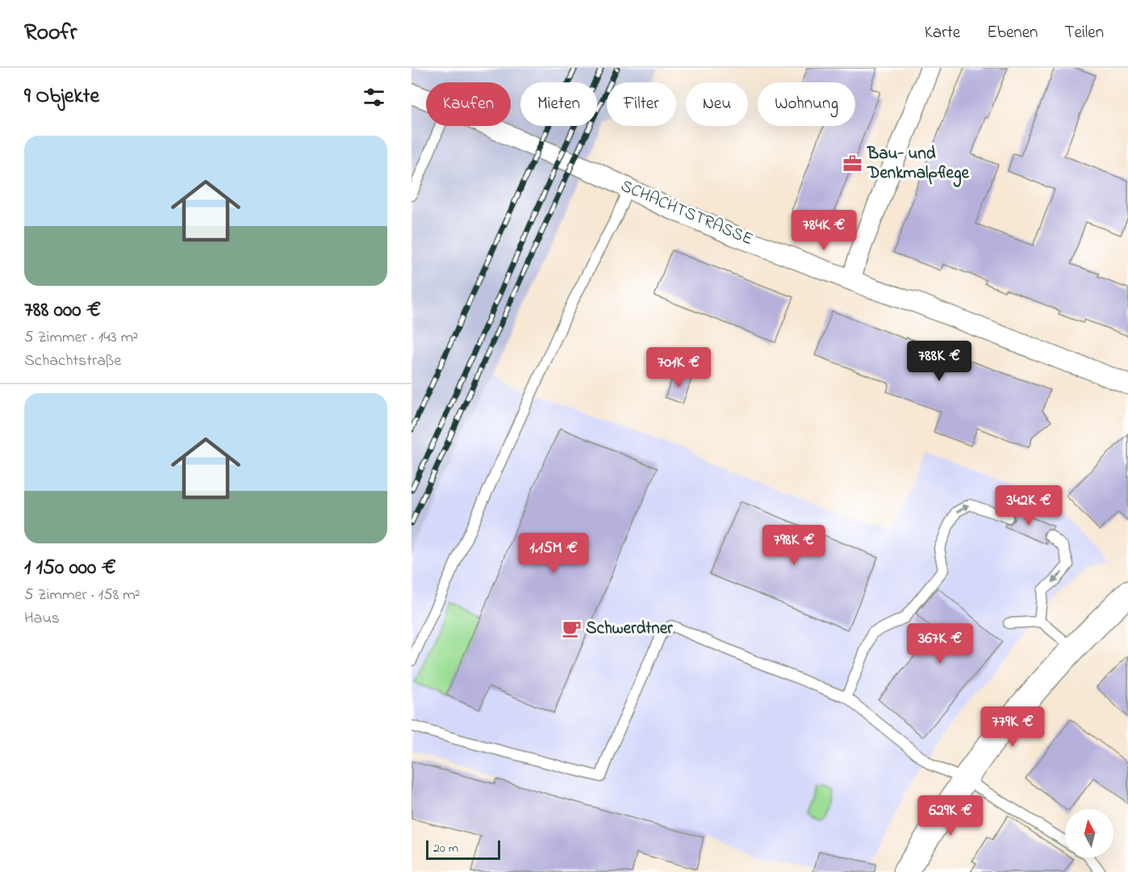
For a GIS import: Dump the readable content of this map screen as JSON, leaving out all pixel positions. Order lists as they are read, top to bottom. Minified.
{"streets":{"street":["SCHACHTSTRASSE"]},"places":{"office":["Bau- und Denkmalpflege"],"cafe":["Schwerdtner"]},"scale_bar":"20 m","north":"top","page":{"header":"Roofr","nav":["Karte","Ebenen","Teilen"],"heading":"9 Objekte","chip":["Kaufen","Mieten","Filter","Neu","Wohnung"],"list":[{"name":"788 000 €","note":"5 Zimmer · 143 m² · Schachtstraße"},{"name":"1 150 000 €","note":"5 Zimmer · 158 m² · Haus"}],"price":["784K €","788K €","701K €","342K €","798K €","1.15M €","367K €","779K €","629K €"],"scale":"20 m"}}
